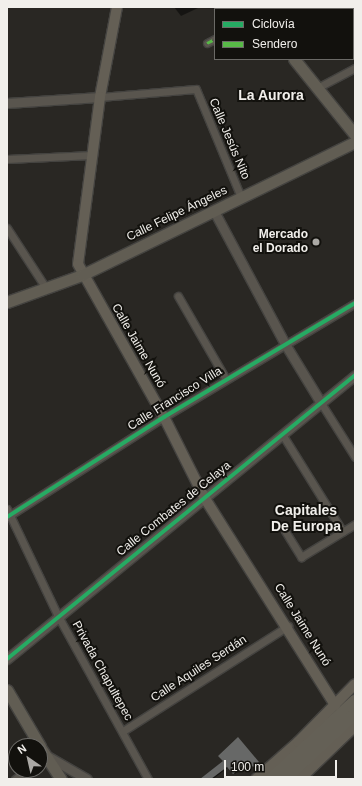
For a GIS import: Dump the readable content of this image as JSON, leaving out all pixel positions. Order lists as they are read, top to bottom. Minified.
{"streets":{"main road":["Calle Felipe Ángeles","Calle Jaime Nunó"],"street":["Calle Jesús Nito","Calle Francisco Villa","Calle Combates de Celaya","Calle Aquiles Serdán","Privada Chapultepec"]},"crossings":[["Calle Jesús Nito","Calle Felipe Ángeles"],["Calle Jesús Nito","Calle Jaime Nunó"],["Calle Felipe Ángeles","Calle Jaime Nunó"],["Calle Jaime Nunó","Calle Francisco Villa"],["Calle Jaime Nunó","Calle Combates de Celaya"],["Calle Jaime Nunó","Calle Aquiles Serdán"],["Calle Francisco Villa","Privada Chapultepec"],["Calle Combates de Celaya","Privada Chapultepec"],["Calle Aquiles Serdán","Privada Chapultepec"]],"districts":["La Aurora","Capitales De Europa"],"places":["Mercado el Dorado"],"legend":["Ciclovía","Sendero"],"scale_bar":"100 m","north":"top left"}
